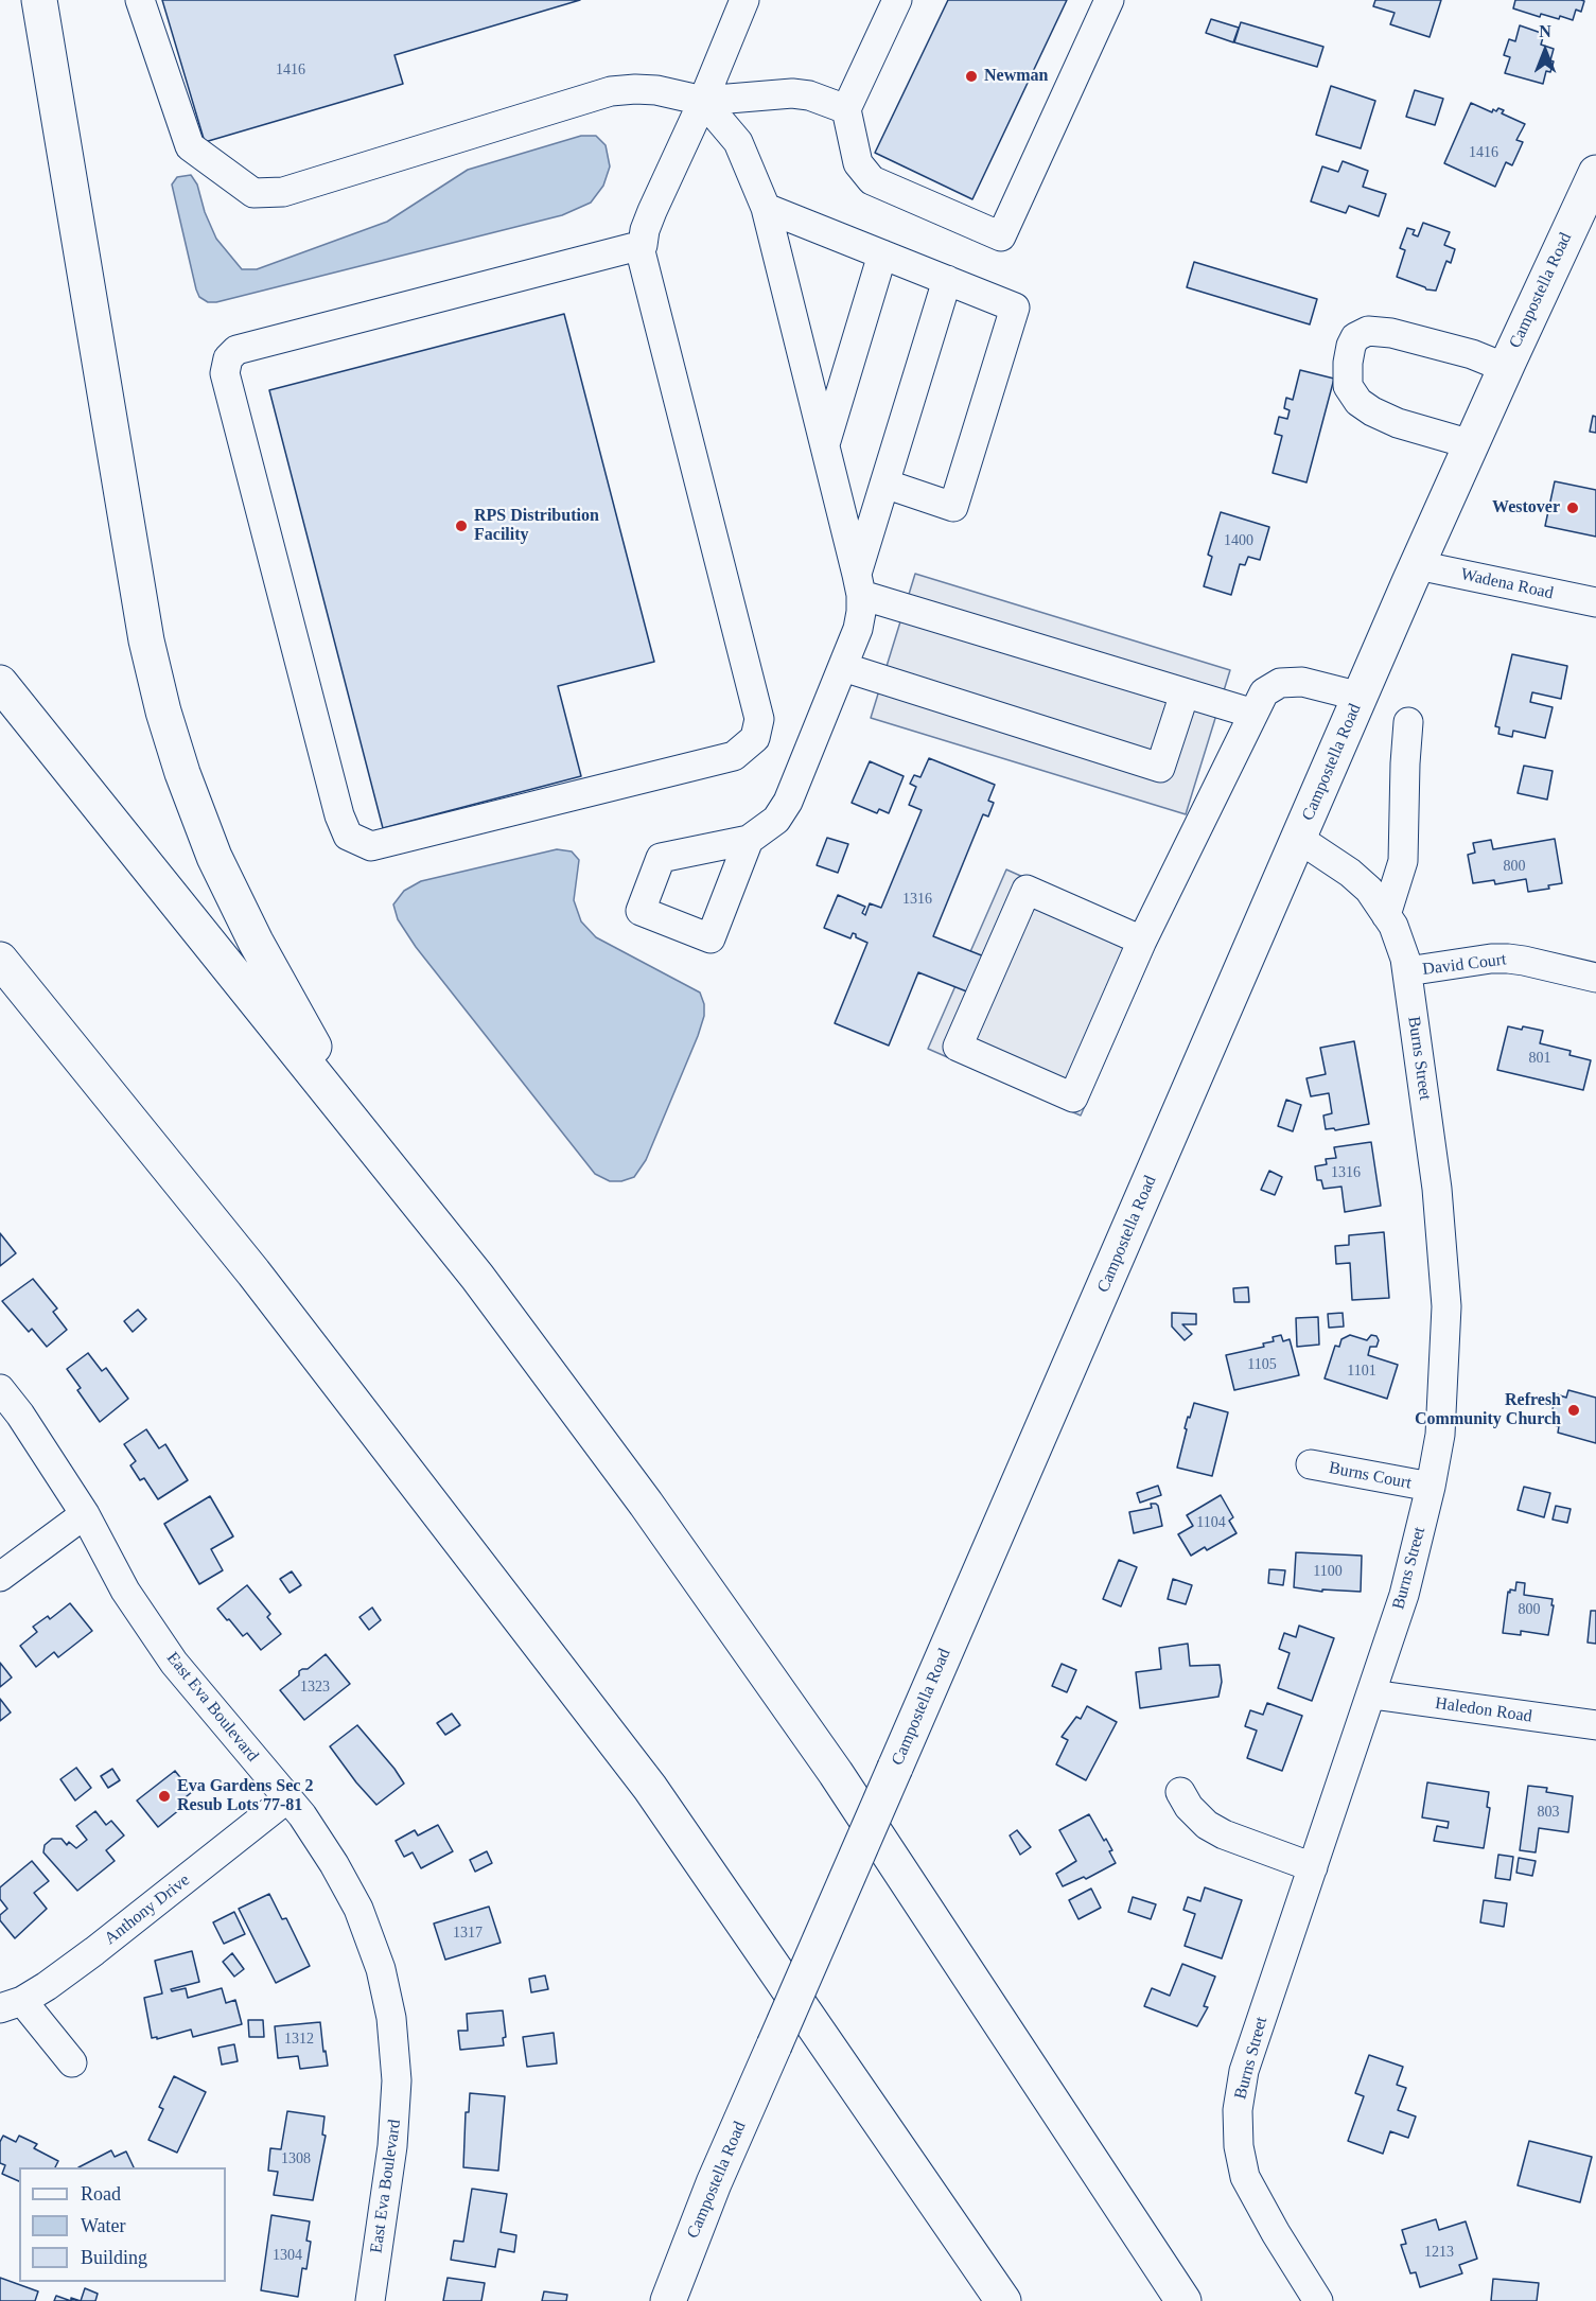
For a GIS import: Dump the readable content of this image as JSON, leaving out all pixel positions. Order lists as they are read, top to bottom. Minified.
{"streets":{"main road":["Campostella Road"],"street":["Wadena Road","David Court","Burns Street","Burns Court","East Eva Boulevard","Haledon Road","Anthony Drive"]},"crossings":[["Campostella Road","Wadena Road"],["Campostella Road","Burns Street"],["David Court","Burns Street"],["Burns Street","Burns Court"],["Burns Street","Haledon Road"],["East Eva Boulevard","Anthony Drive"]],"places":["Newman","Westover","RPS Distribution Facility","Refresh Community Church","Eva Gardens Sec 2 Resub Lots 77-81"],"house_numbers":["1416","1416","1400","800","1316","801","1316","1105","1101","1104","1100","800","1323","803","1317","1312","1308","1213","1304"],"legend":["Road","Water","Building"],"north":"top"}
